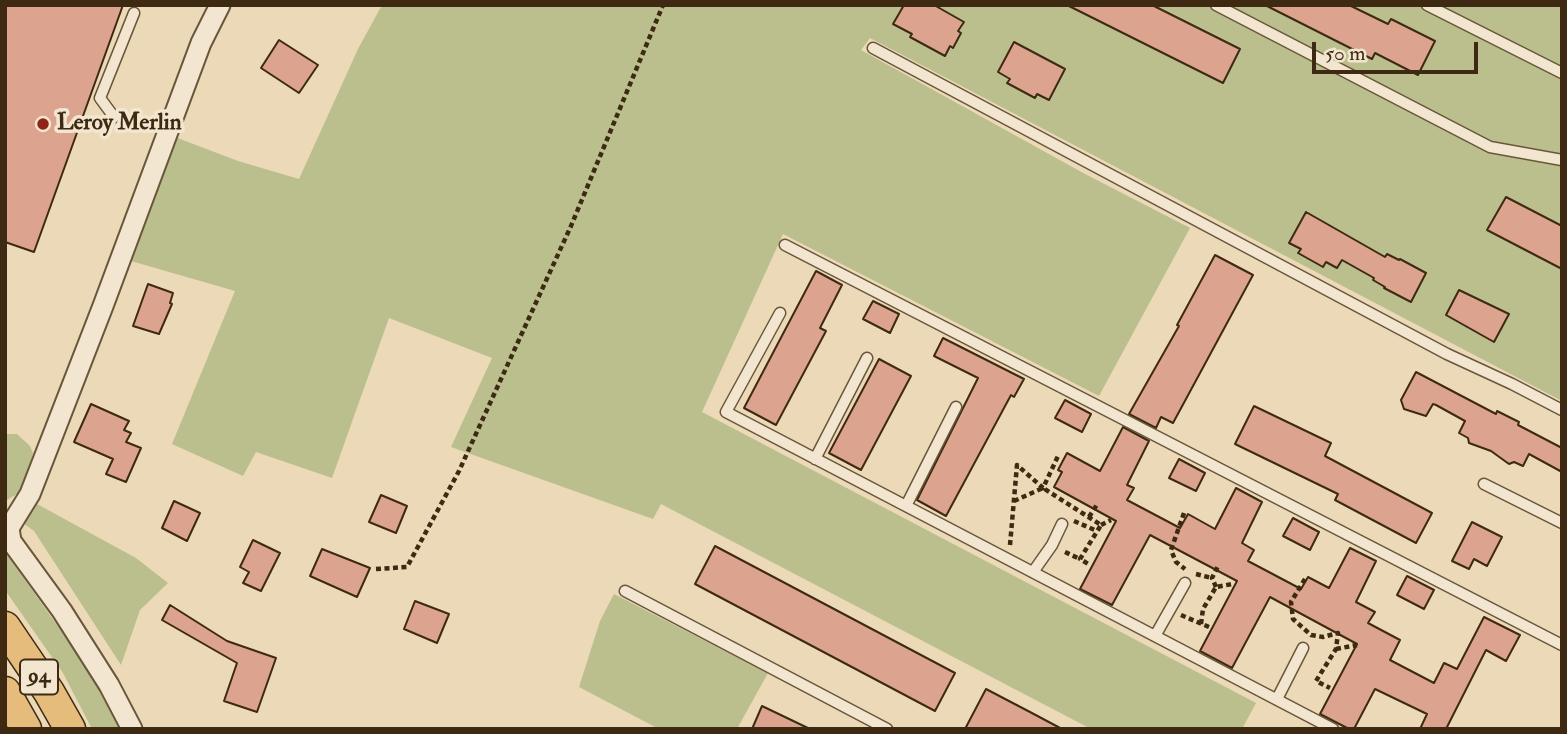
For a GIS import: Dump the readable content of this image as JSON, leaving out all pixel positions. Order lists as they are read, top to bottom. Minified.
{"streets":{"main road":["94"]},"places":["Leroy Merlin"],"scale_bar":"50 m"}
